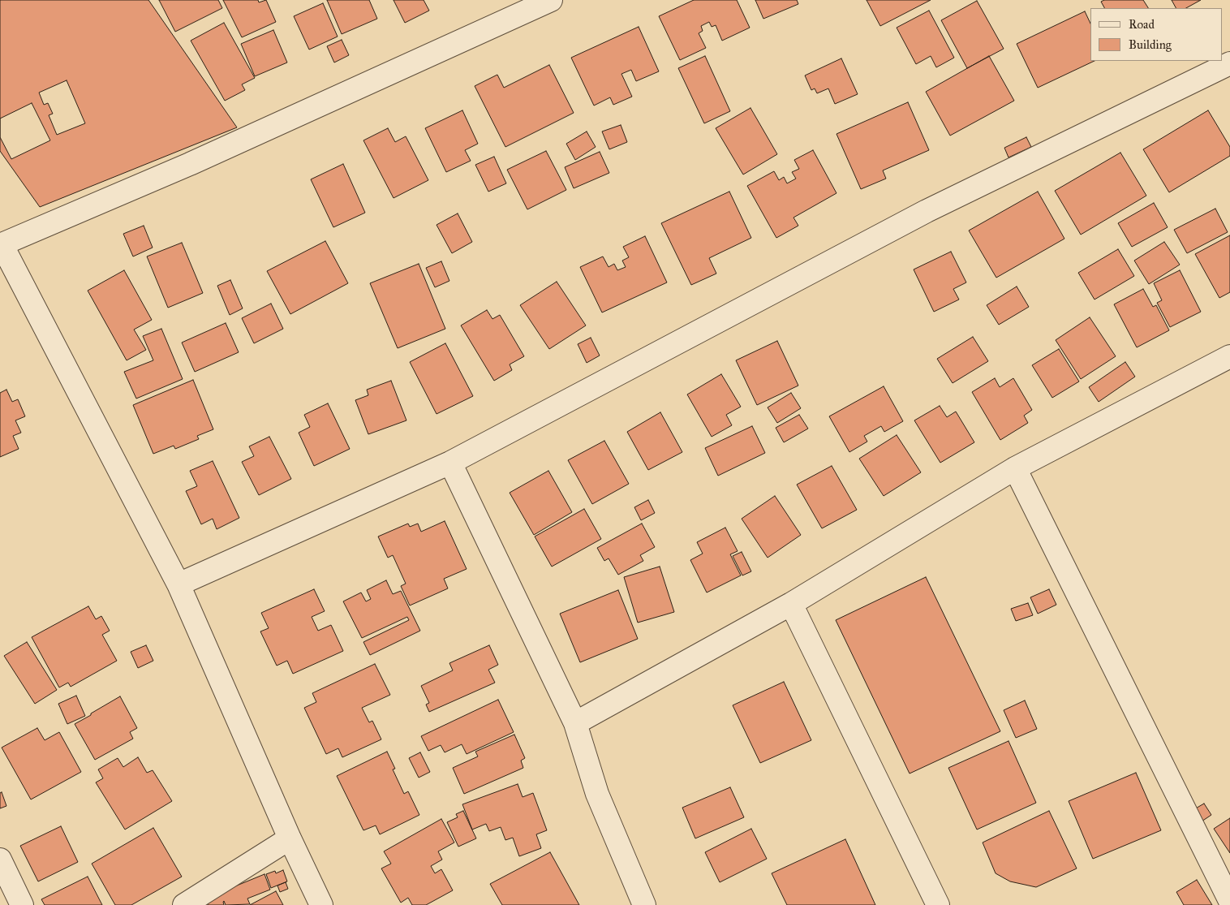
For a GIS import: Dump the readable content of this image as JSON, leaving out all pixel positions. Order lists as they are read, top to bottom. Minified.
{"legend":["Road","Building"]}
